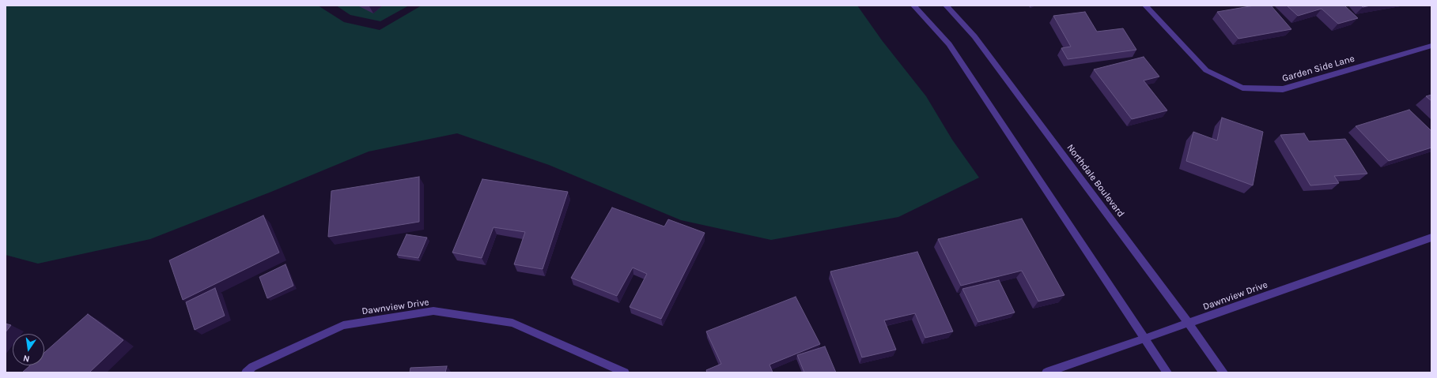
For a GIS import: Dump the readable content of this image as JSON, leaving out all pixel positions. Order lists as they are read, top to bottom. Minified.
{"streets":{"street":["Garden Side Lane","Northdale Boulevard","Dawnview Drive"]},"crossings":[["Northdale Boulevard","Dawnview Drive"]],"north":"bottom"}
